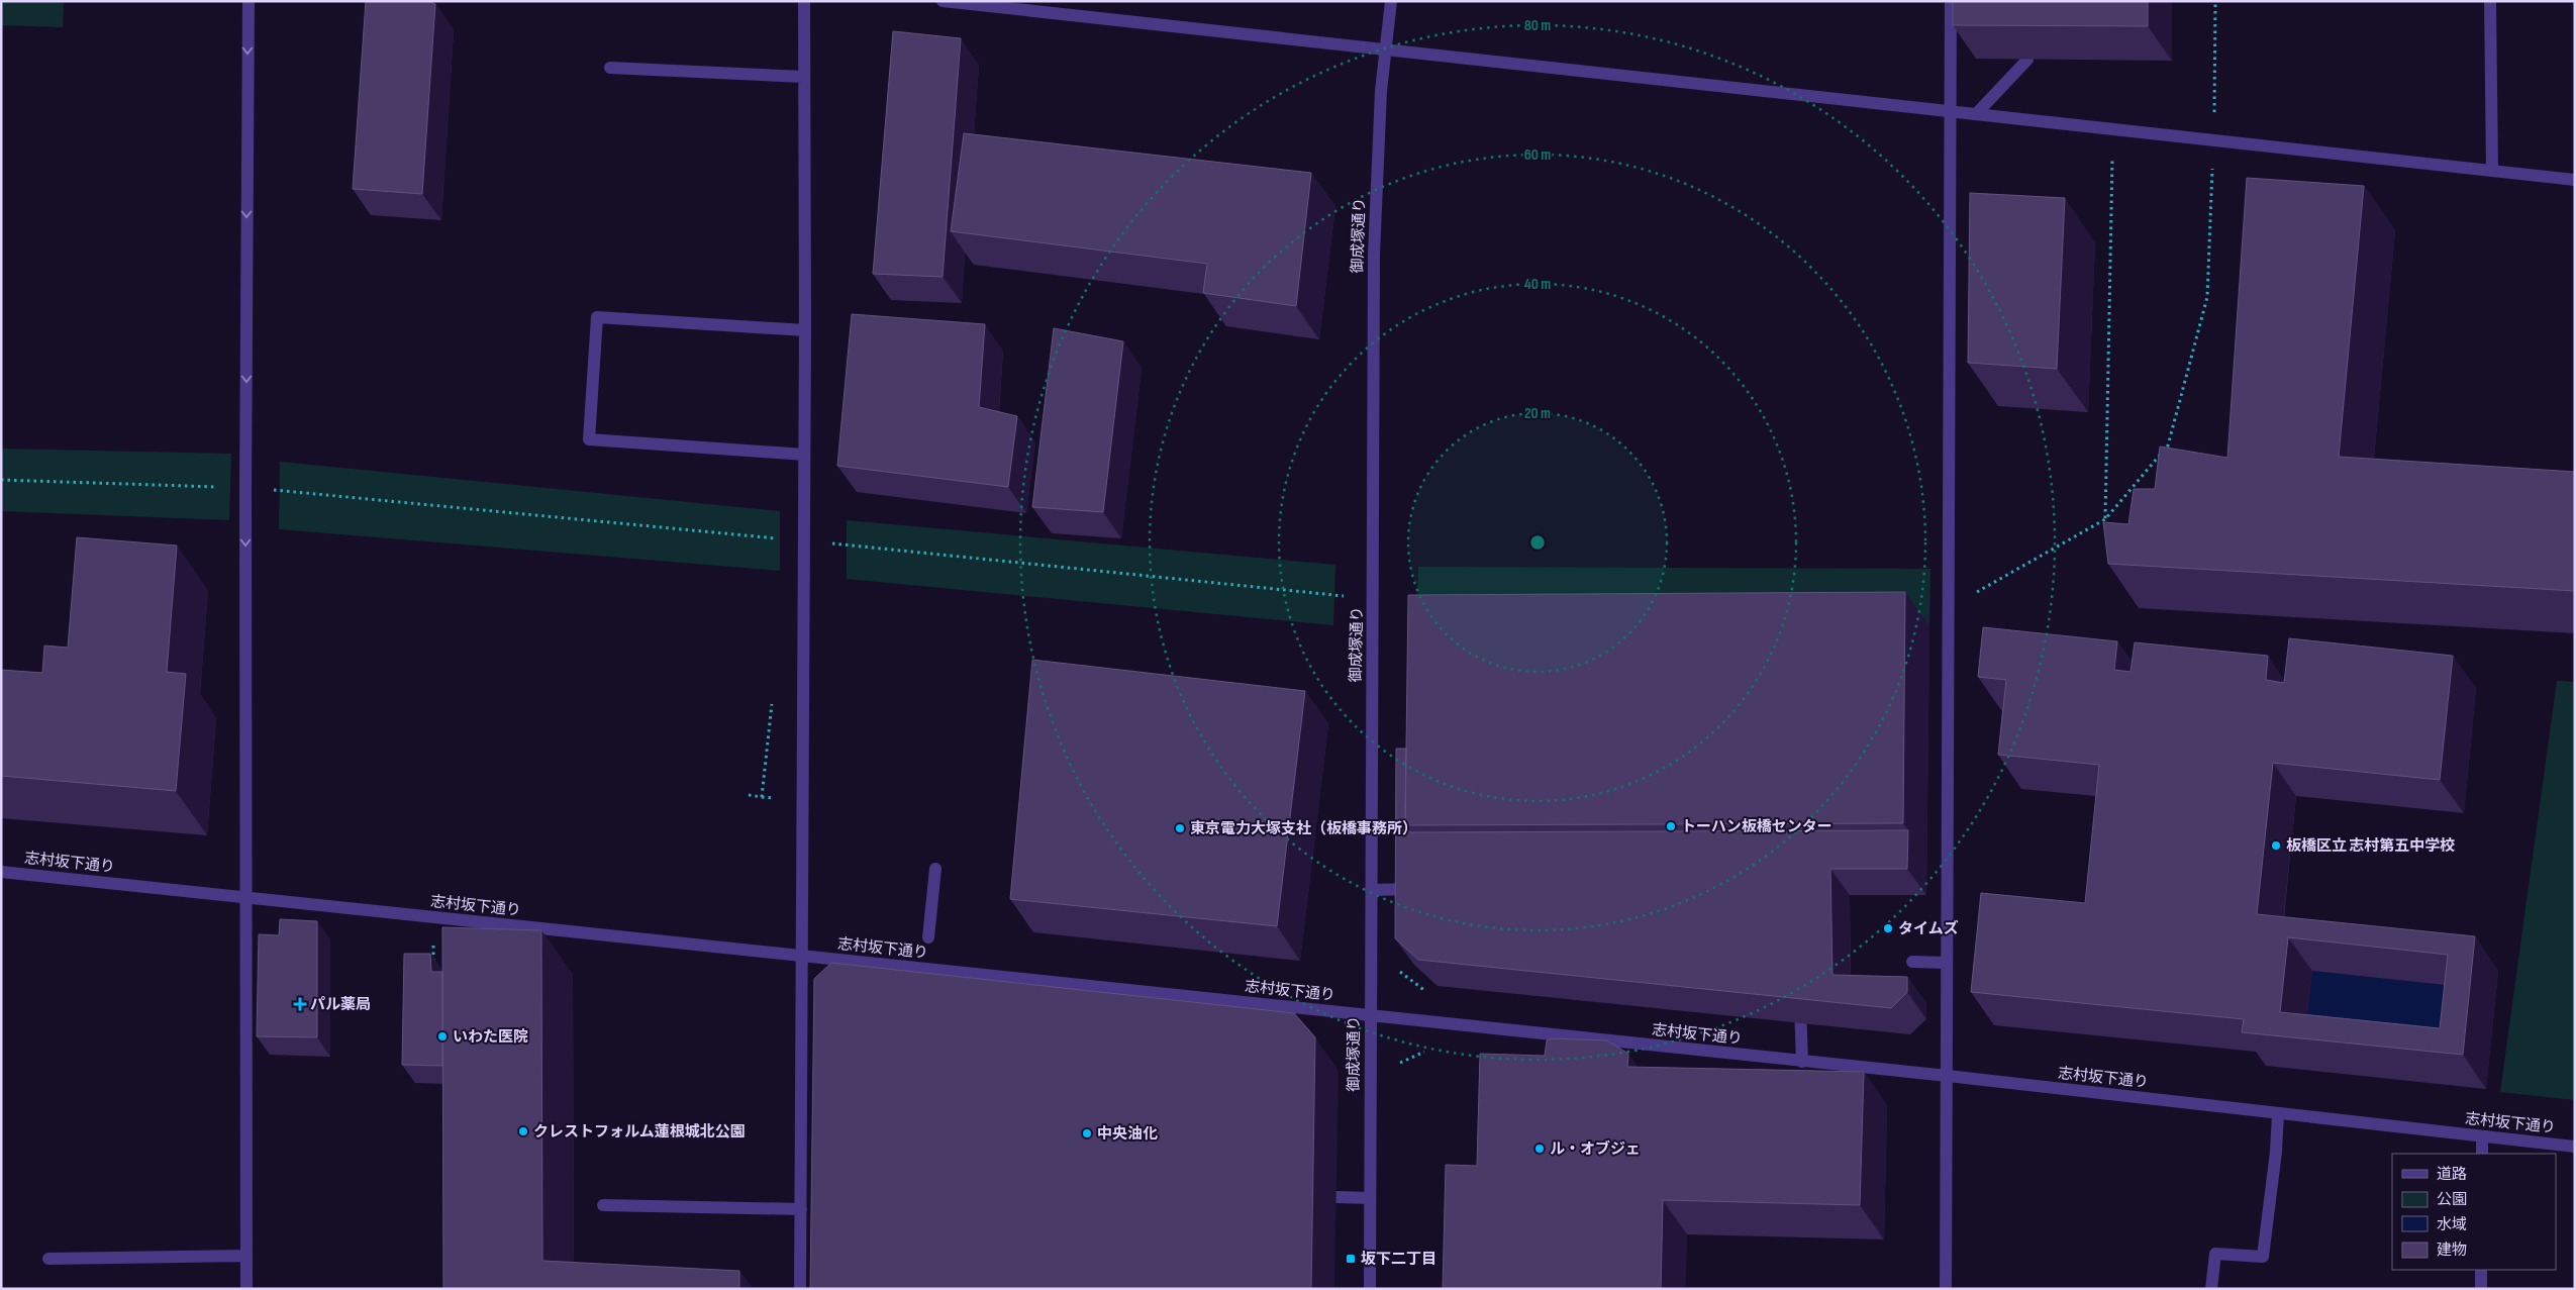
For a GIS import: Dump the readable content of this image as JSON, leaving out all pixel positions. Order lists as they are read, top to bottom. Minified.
{"streets":{"street":["御成塚通り","志村坂下通り"]},"crossings":[["御成塚通り","志村坂下通り"]],"places":{"other":["トーハン板橋センター","東京電力大塚支社（板橋事務所）","板橋区立 志村第五中学校","タイムズ","いわた医院","クレストフォルム蓮根城北公園","中央油化","ル・オブジェ"],"health":["パル薬局"],"transit":["坂下二丁目"]},"legend":["道路","公園","水域","建物"],"rings":["80 m","60 m","40 m","20 m"]}
